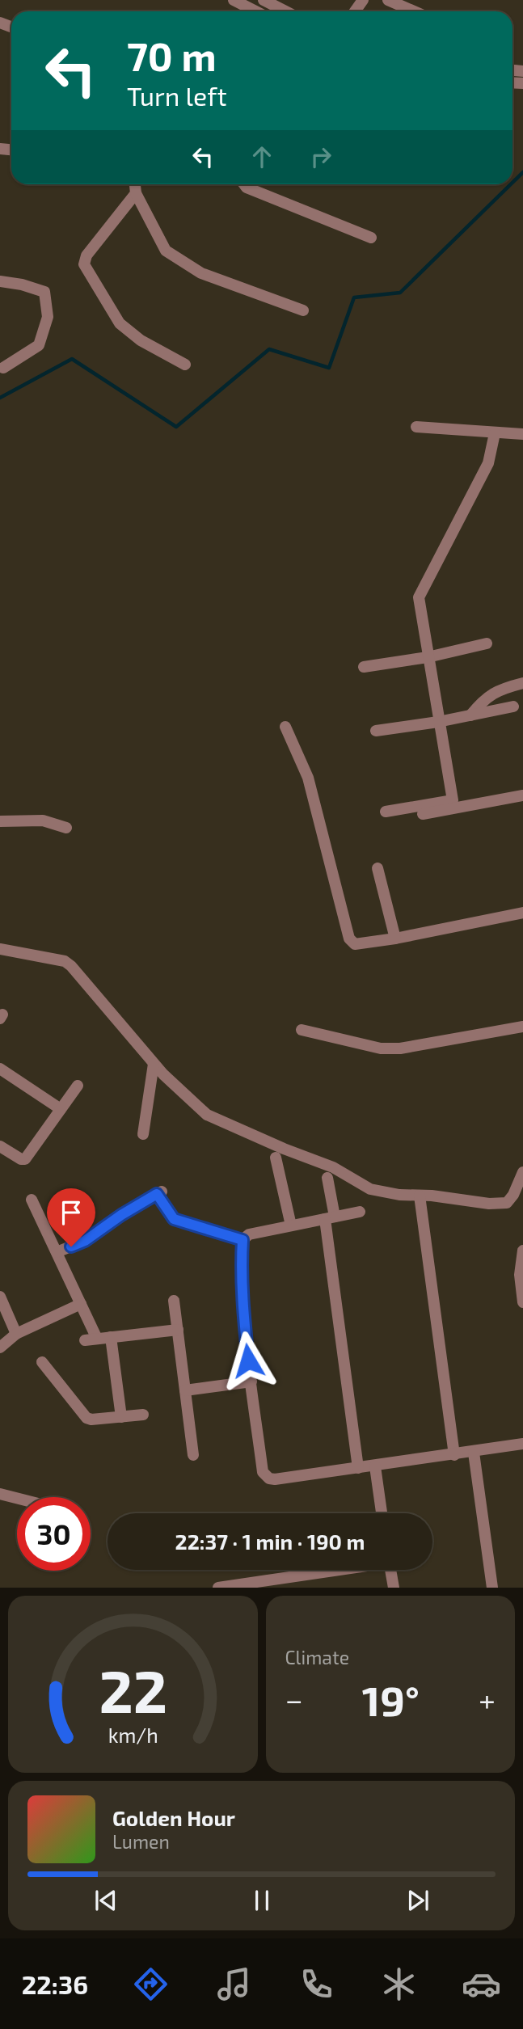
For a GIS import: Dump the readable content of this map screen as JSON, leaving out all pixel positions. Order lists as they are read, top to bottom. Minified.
{"page":{"turn":["70 m","Turn left"],"limit":"30","trip":"22:37 · 1 min · 190 m","tile":"Climate","heat":["−","19°","+"],"song":["Golden Hour","Lumen"],"tabs":"22:36","gauge":["22","km/h"]}}
